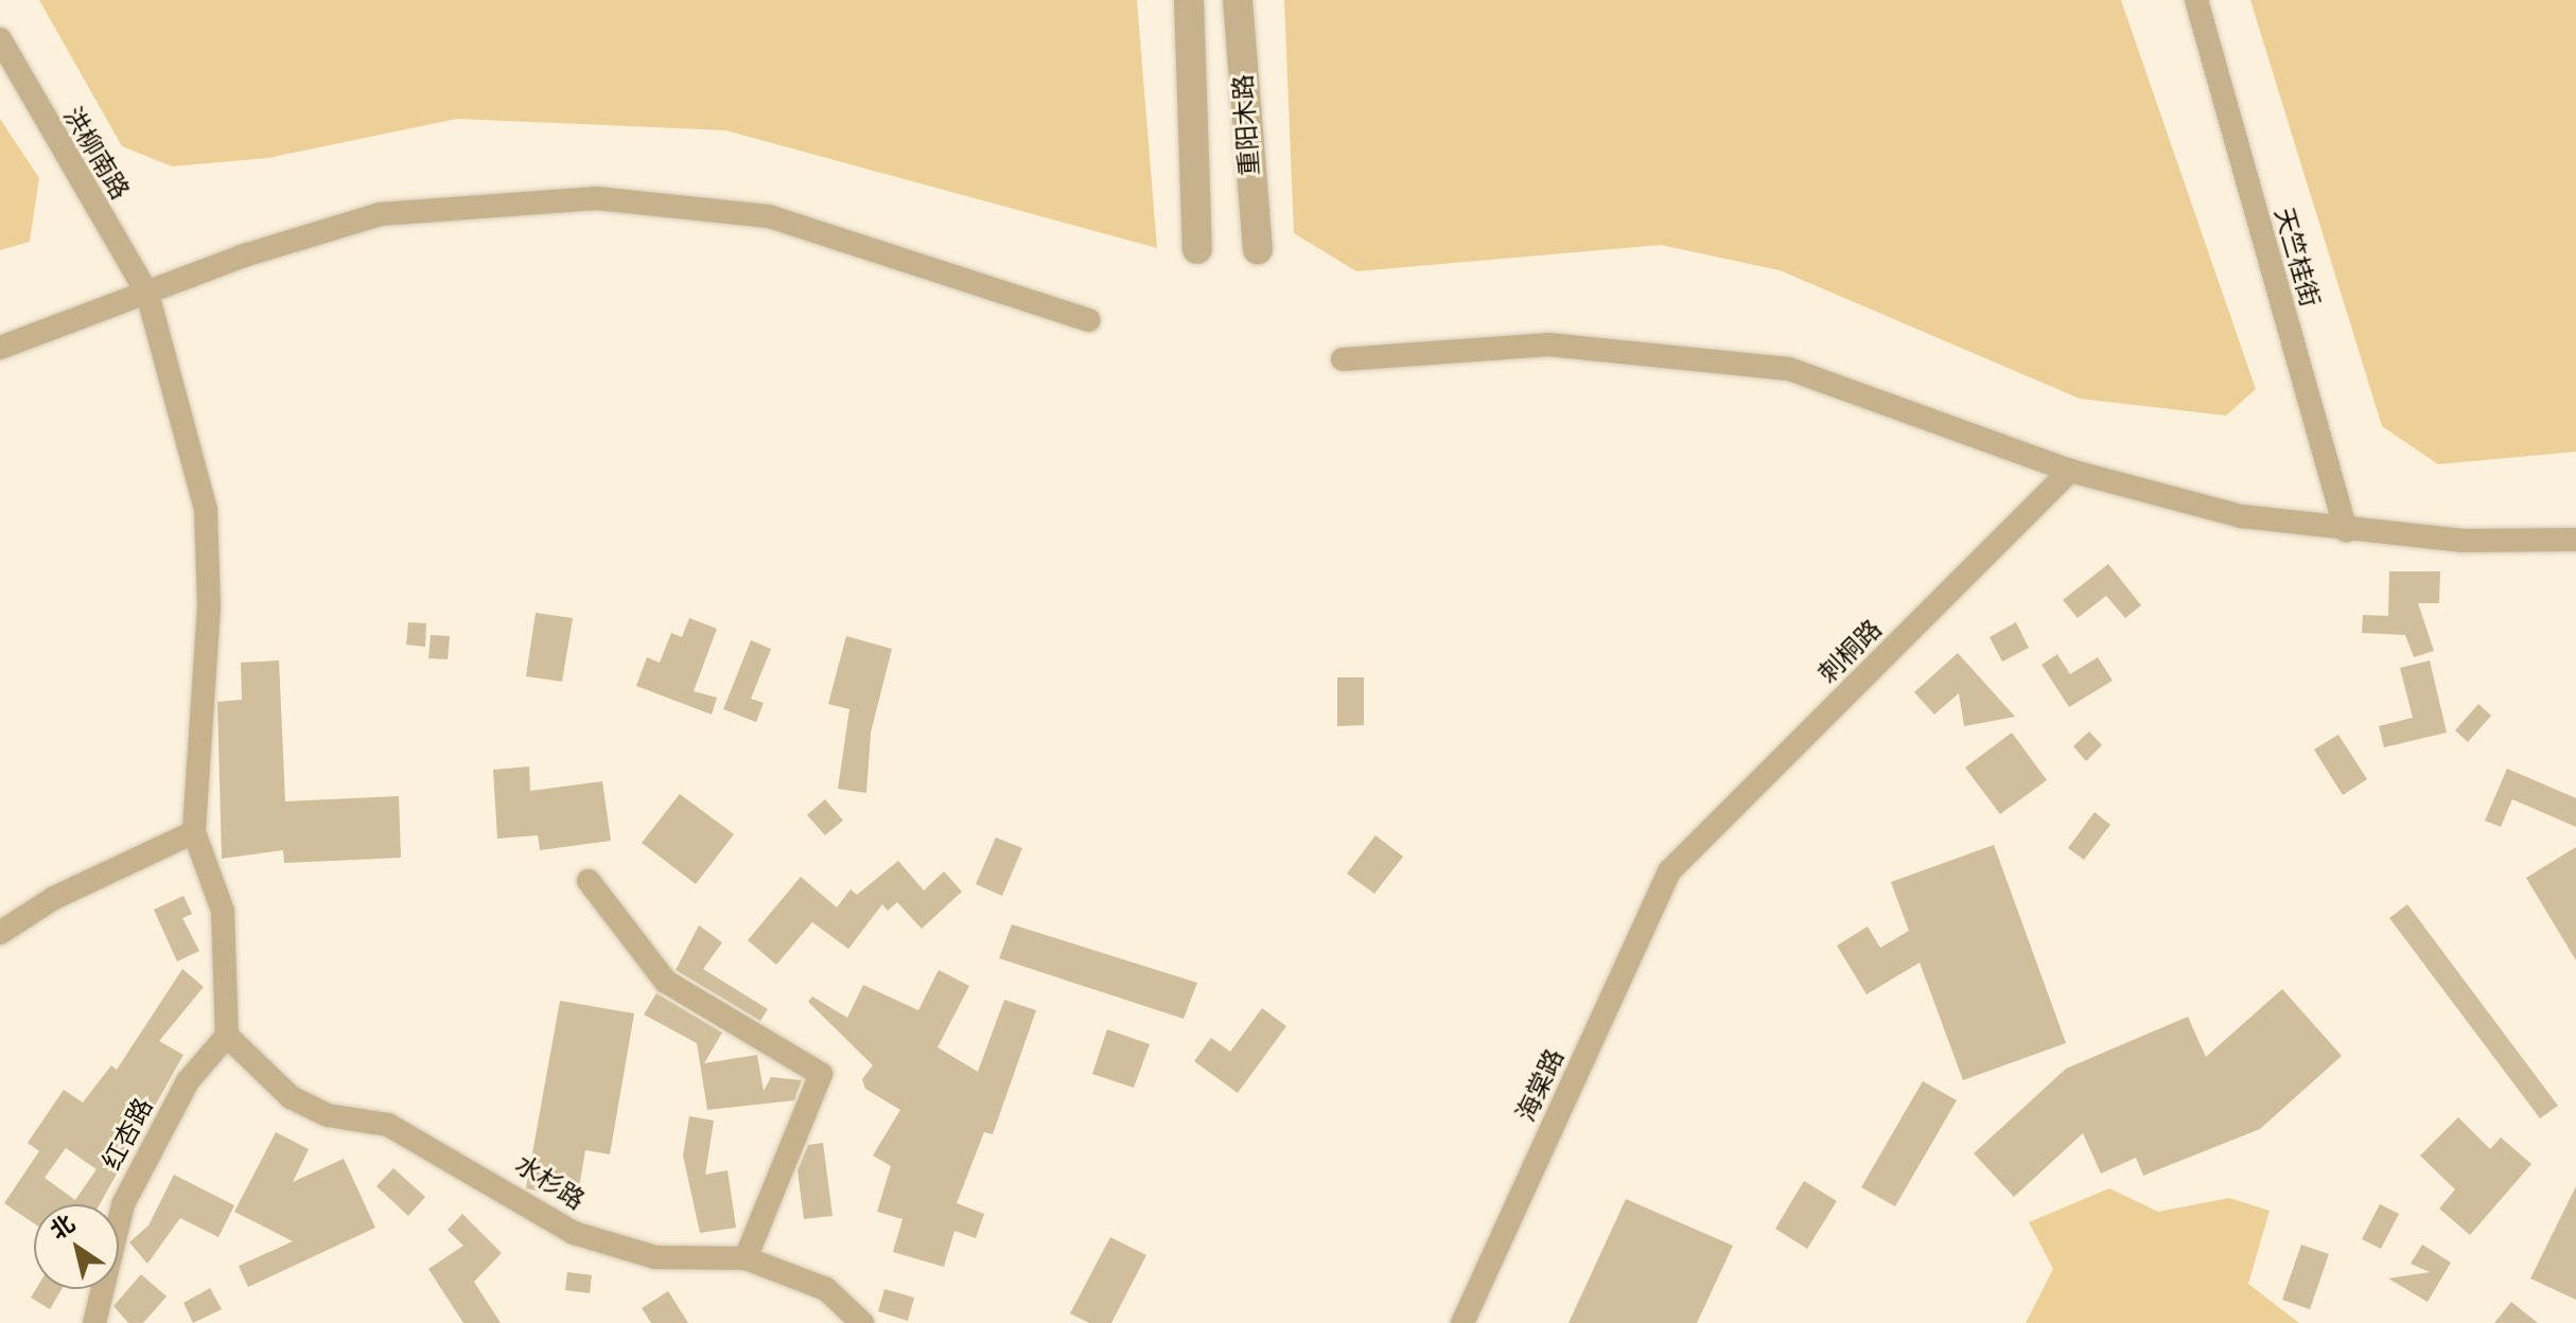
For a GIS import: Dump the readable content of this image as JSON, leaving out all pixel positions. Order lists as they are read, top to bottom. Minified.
{"streets":{"street":["重阳木路","洪柳南路","天竺桂街","刺桐路","海棠路","红杏路","水杉路"]},"crossings":[["刺桐路","海棠路"],["红杏路","水杉路"]],"north":"top left"}
